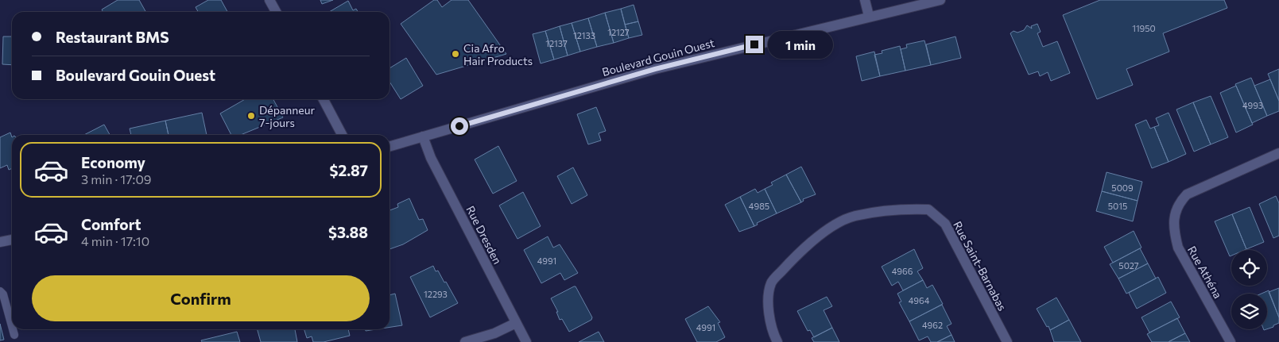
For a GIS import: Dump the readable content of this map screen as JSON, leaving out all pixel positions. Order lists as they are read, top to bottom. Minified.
{"streets":{"street":["Boulevard Gouin Ouest","Rue Dresden","Rue Saint-Barnabas","Rue Athéna"]},"crossings":[["Boulevard Gouin Ouest","Rue Dresden"]],"places":["Cia Afro Hair Products","Dépanneur 7-jours"],"house_numbers":["11950","12127","12133","12137","4993","5009","4985","5015","4991","5027","4966","12293","4964","4962","4991"],"page":{"banner":["Restaurant BMS","Boulevard Gouin Ouest"],"bubble":"1 min","list":[{"name":"Economy","note":"3 min · 17:09","value":"$2.87"},{"name":"Comfort","note":"4 min · 17:10","value":"$3.88"}],"buttons":"Confirm"}}
